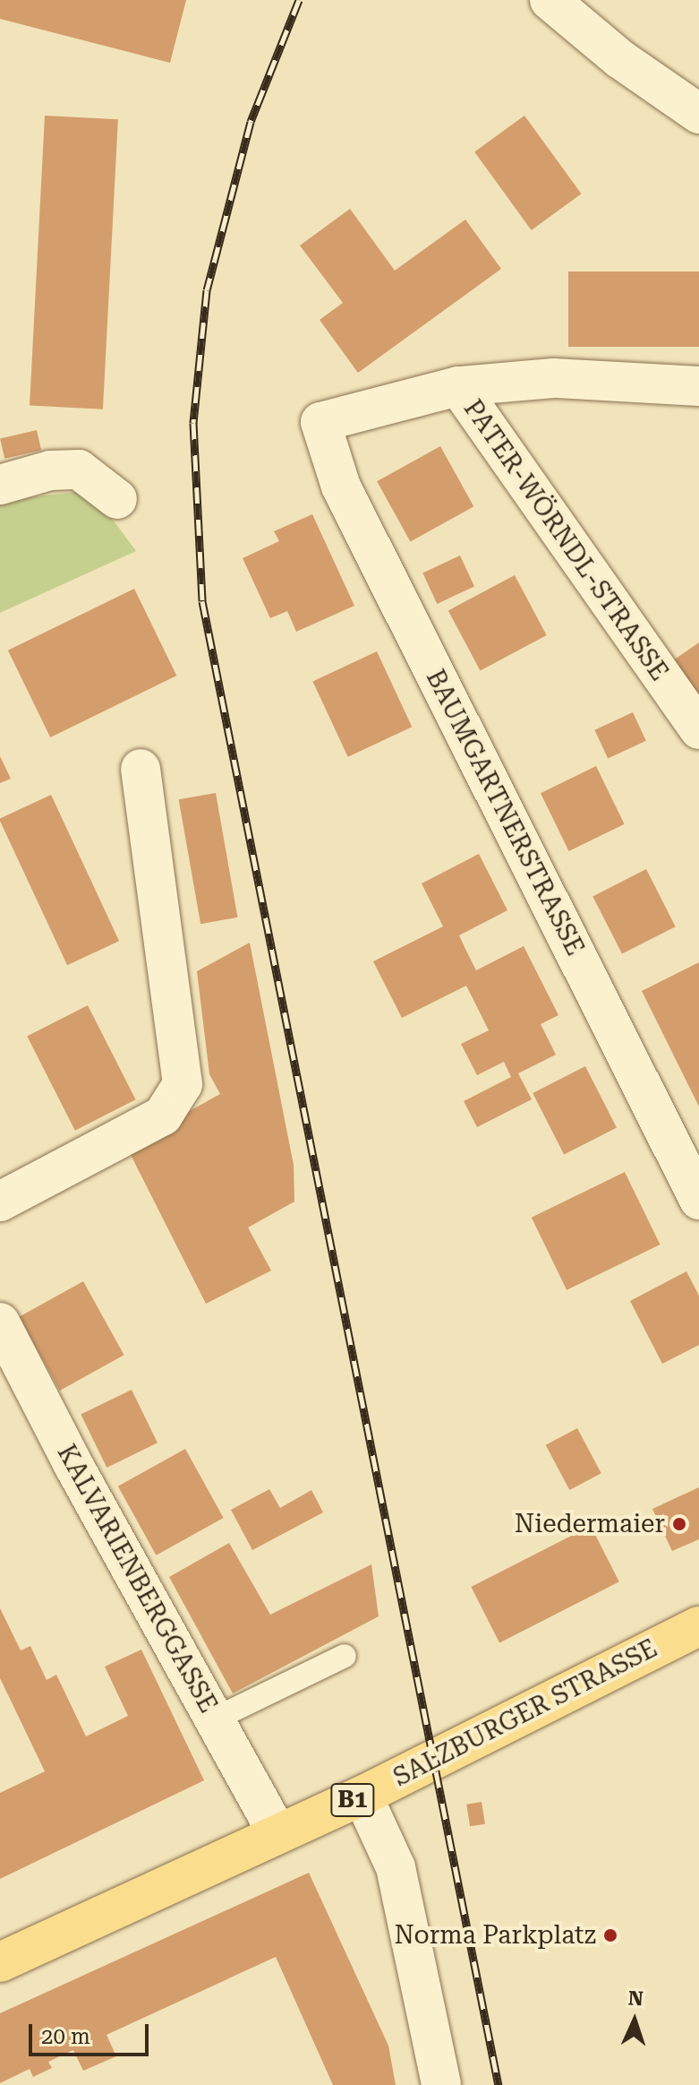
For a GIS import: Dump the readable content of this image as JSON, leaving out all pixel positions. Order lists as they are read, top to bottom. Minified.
{"streets":{"main road":["SALZBURGER STRASSE","B1"],"street":["PATER-WÖRNDL-STRASSE","BAUMGARTNERSTRASSE","KALVARIENBERGGASSE"]},"crossings":[["PATER-WÖRNDL-STRASSE","BAUMGARTNERSTRASSE"],["KALVARIENBERGGASSE","SALZBURGER STRASSE"]],"places":["Niedermaier","Norma Parkplatz"],"scale_bar":"20 m","north":"top"}
